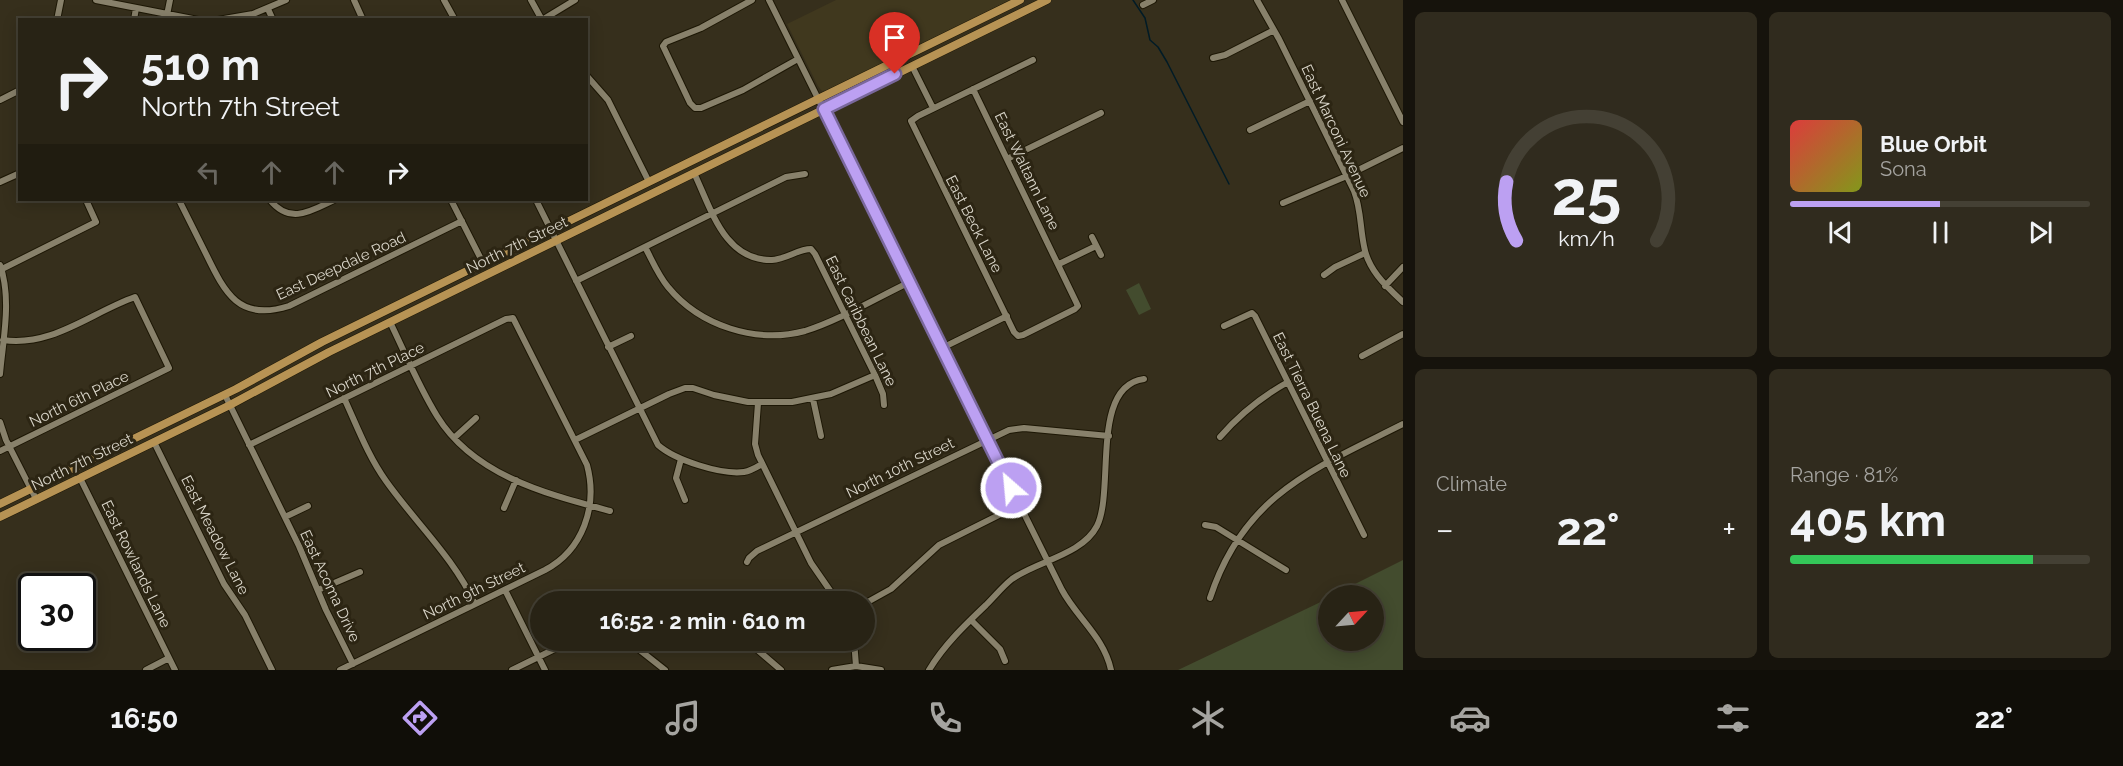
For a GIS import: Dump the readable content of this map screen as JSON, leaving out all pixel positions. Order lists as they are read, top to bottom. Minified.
{"streets":{"main road":["North 7th Street"],"street":["East Marconi Avenue","East Waltann Lane","East Beck Lane","East Deepdale Road","East Caribbean Lane","North 7th Place","North 6th Place","East Tierra Buena Lane","North 10th Street","East Meadow Lane","East Rowlands Lane","East Acoma Drive","North 9th Street"]},"crossings":[["East Waltann Lane","East Beck Lane"],["North 7th Street","East Meadow Lane"],["North 7th Street","East Rowlands Lane"],["North 7th Street","East Acoma Drive"],["North 7th Place","East Acoma Drive"],["North 7th Place","North 9th Street"],["East Acoma Drive","North 9th Street"]],"north":"top right","page":{"turn":["510 m","North 7th Street"],"song":["Blue Orbit","Sona"],"tile":["Climate",["Range · 81%","405 km"]],"heat":["−","22°","+"],"limit":"30","trip":"16:52 · 2 min · 610 m","tabs":["16:50","22°"],"gauge":["25","km/h"]}}
